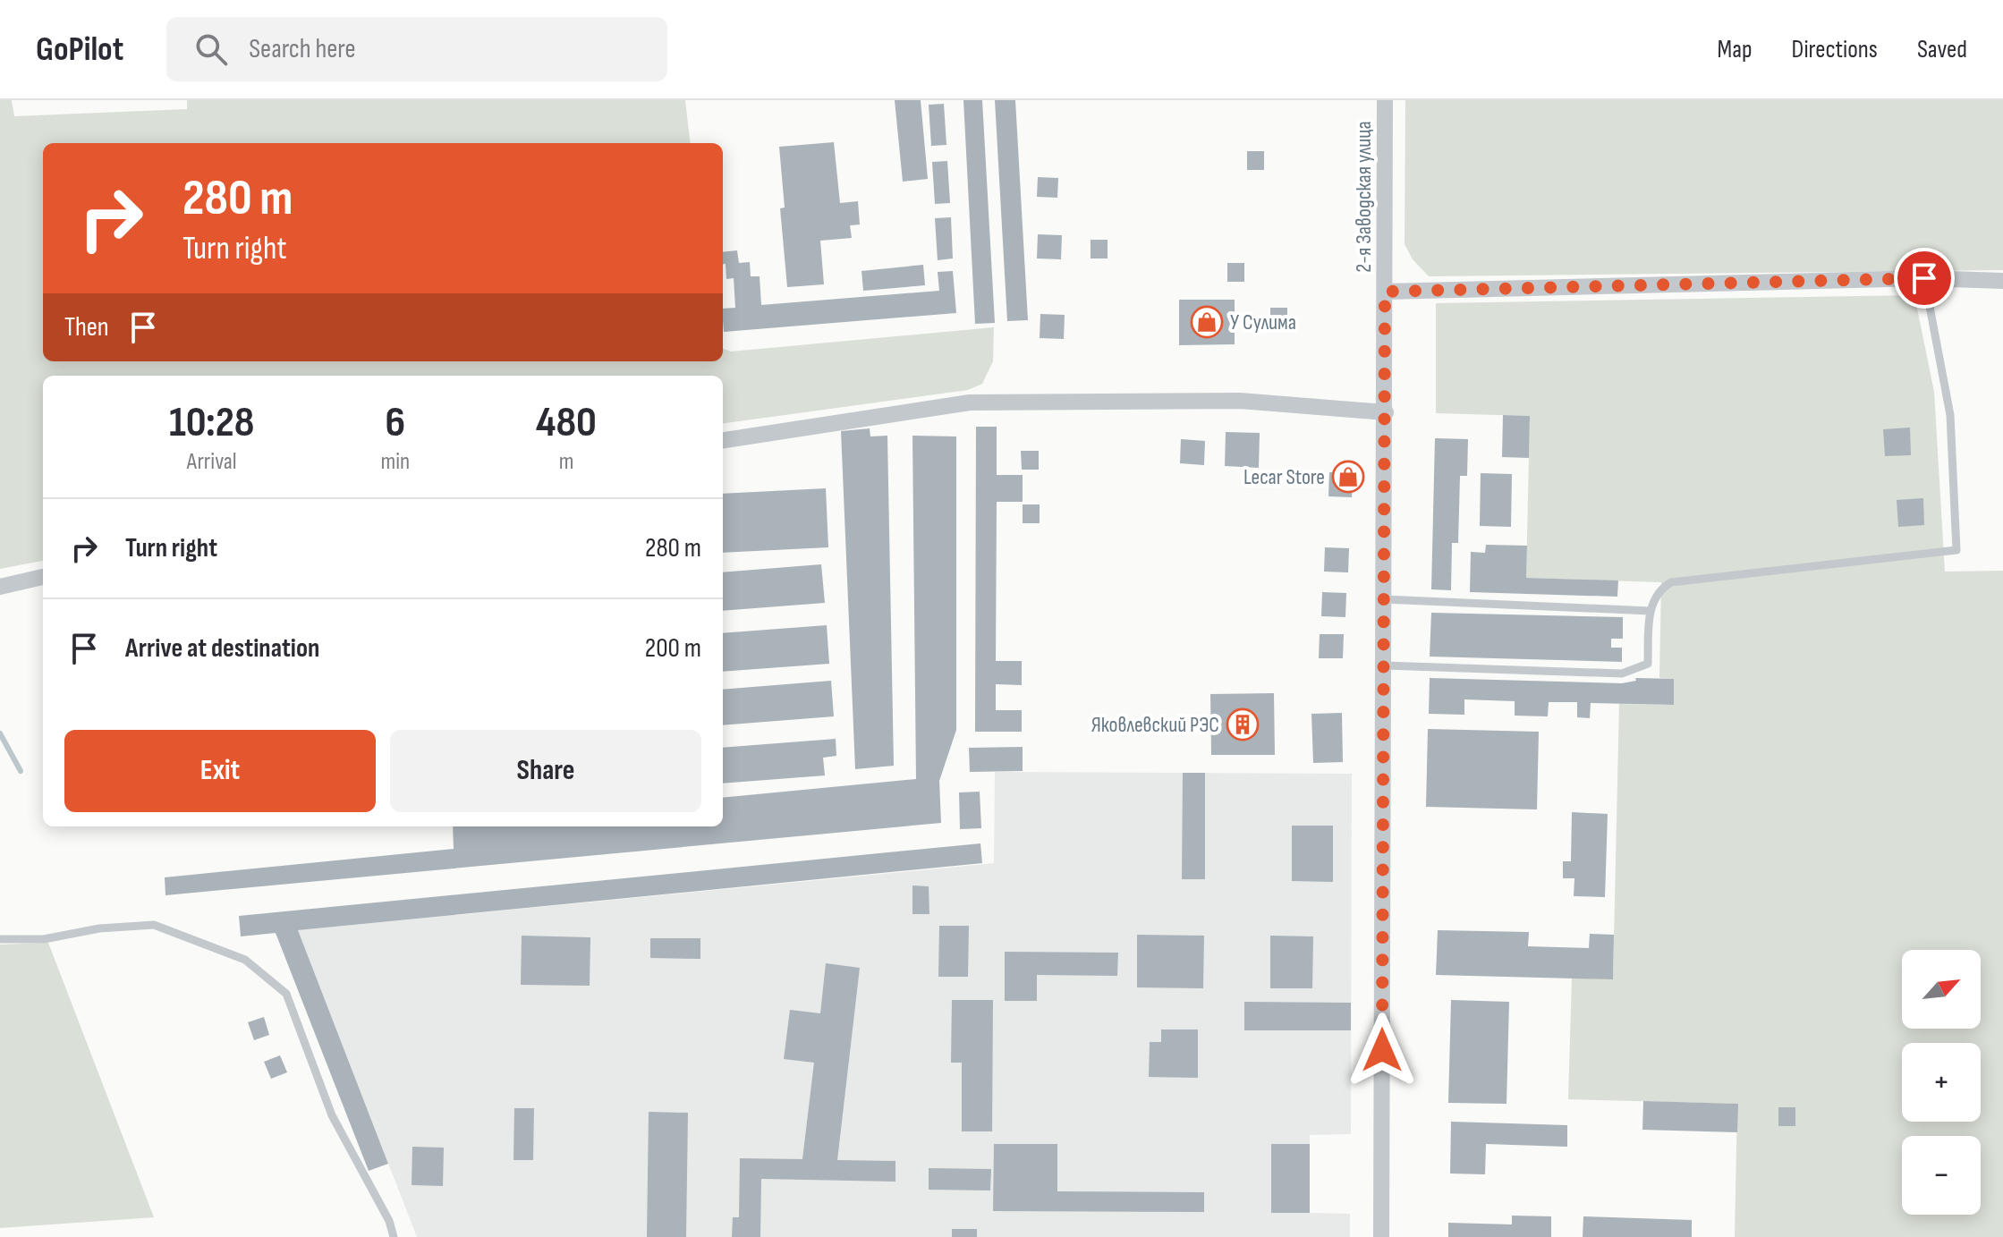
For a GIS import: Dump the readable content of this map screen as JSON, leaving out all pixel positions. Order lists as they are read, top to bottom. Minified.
{"streets":{"street":["2-я Заводская улица"]},"places":{"shop":["У Сулима","Lecar Store"],"building":["Яковлевский РЭС"]},"north":"top right","page":{"header":"GoPilot","search":"Search here","nav":["Map","Directions","Saved"],"turn":["280 m","Turn right"],"then":"Then","eta":["10:28","Arrival","6","min","480","m"],"list":[{"name":"Turn right","value":"280 m"},{"name":"Arrive at destination","value":"200 m"}],"buttons":["Exit","Share"],"map_buttons":["+","−"]}}
